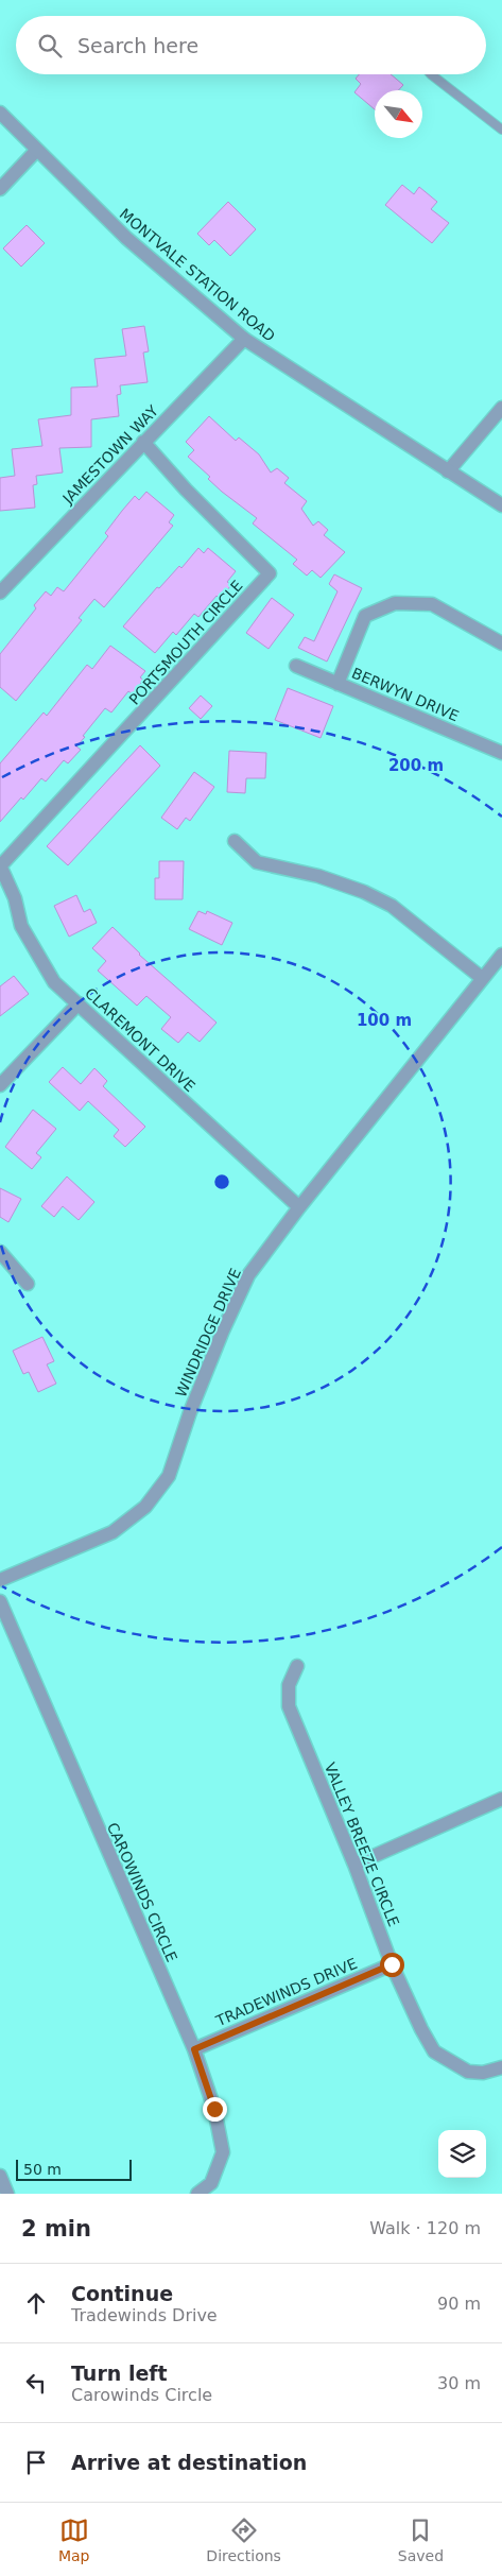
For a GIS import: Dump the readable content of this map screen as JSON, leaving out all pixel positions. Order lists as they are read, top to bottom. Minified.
{"streets":{"street":["MONTVALE STATION ROAD","JAMESTOWN WAY","PORTSMOUTH CIRCLE","BERWYN DRIVE","CLAREMONT DRIVE","WINDRIDGE DRIVE","VALLEY BREEZE CIRCLE","CAROWINDS CIRCLE","TRADEWINDS DRIVE"]},"crossings":[["MONTVALE STATION ROAD","JAMESTOWN WAY"],["JAMESTOWN WAY","PORTSMOUTH CIRCLE"],["PORTSMOUTH CIRCLE","CLAREMONT DRIVE"],["CLAREMONT DRIVE","WINDRIDGE DRIVE"],["VALLEY BREEZE CIRCLE","TRADEWINDS DRIVE"],["CAROWINDS CIRCLE","TRADEWINDS DRIVE"]],"scale_bar":"50 m","north":"bottom right","page":{"search":"Search here","scale":"50 m","heading":["2 min","Walk · 120 m"],"list":[["Continue","Tradewinds Drive","90 m"],["Turn left","Carowinds Circle","30 m"],"Arrive at destination"],"nav":["Map","Directions","Saved"]},"rings":["200 m","100 m"]}
